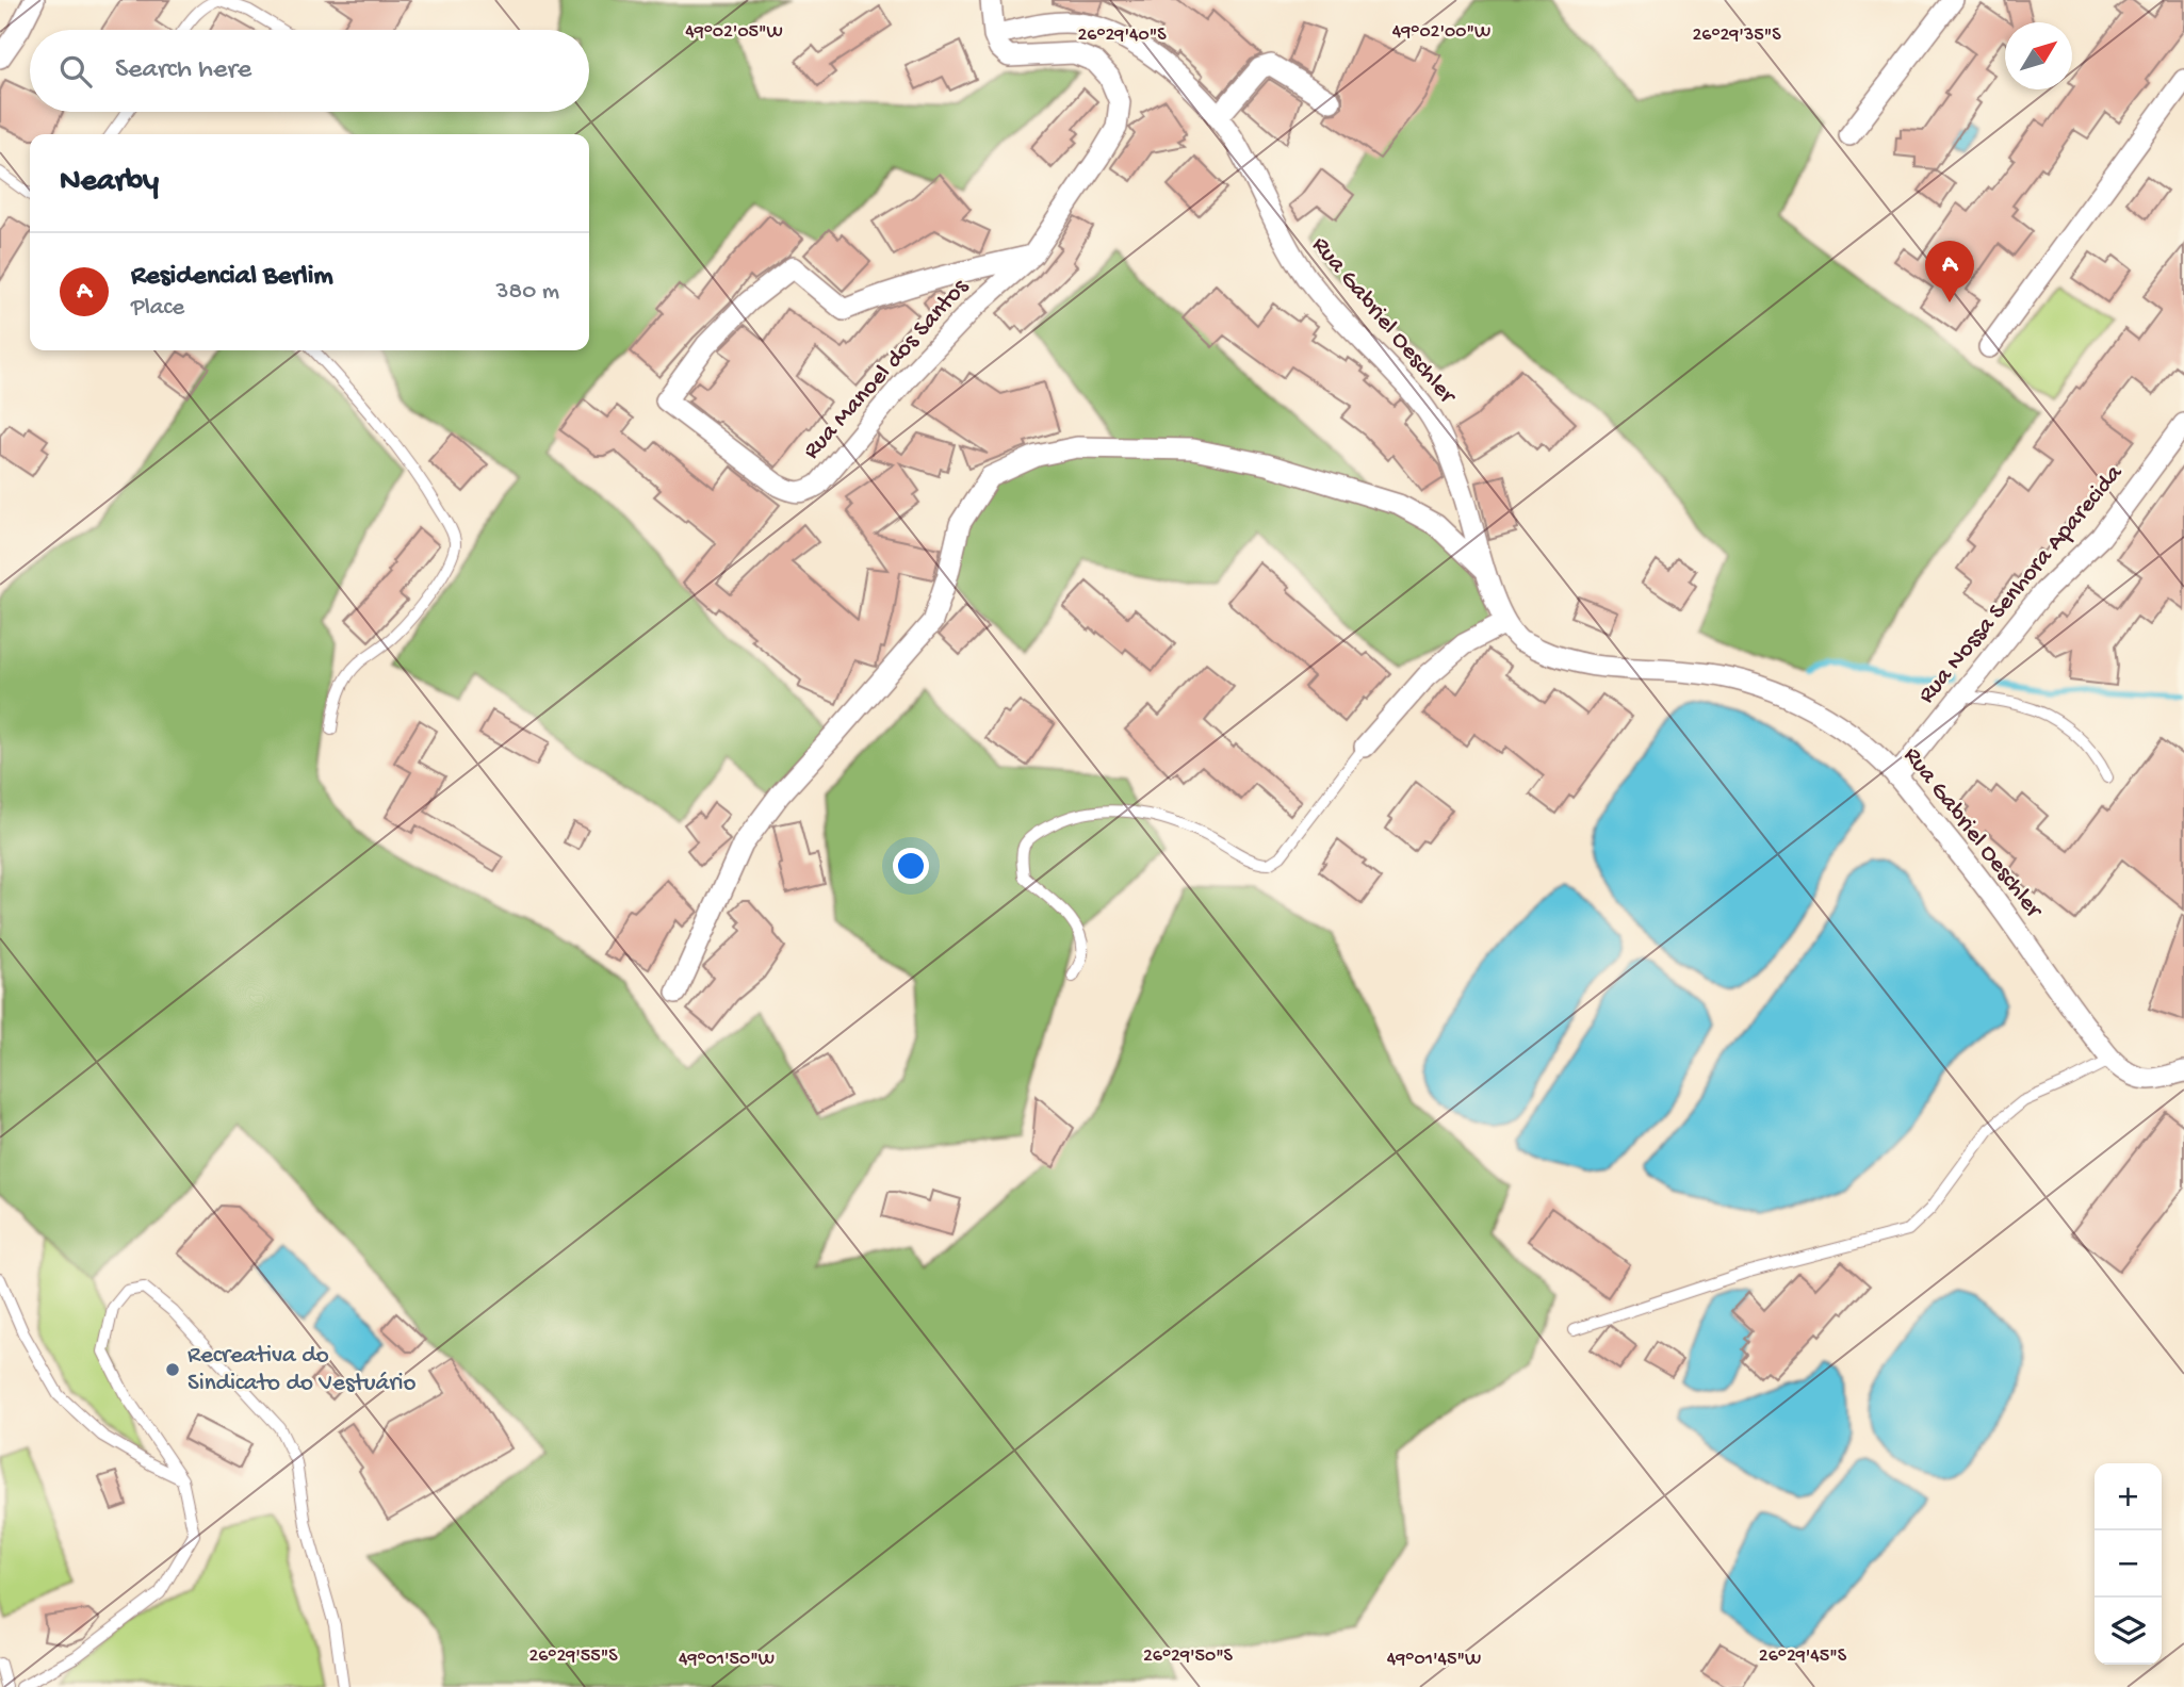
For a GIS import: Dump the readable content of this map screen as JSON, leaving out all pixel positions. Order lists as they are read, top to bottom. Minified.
{"streets":{"street":["Rua Gabriel Oeschler","Rua Manoel dos Santos","Rua Nossa Senhora Aparecida"]},"crossings":[["Rua Gabriel Oeschler","Rua Manoel dos Santos"],["Rua Gabriel Oeschler","Rua Nossa Senhora Aparecida"]],"places":["Recreativa do Sindicato do Vestuário"],"north":"top right","page":{"search":"Search here","heading":"Nearby","list":[{"mark":"A","name":"Residencial Berlim","note":"Place","value":"380 m"}],"pins":"A","map_buttons":["+","−"]},"coordinates":["49°02'05\"W","49°02'00\"W","26°29'40\"S","26°29'35\"S","26°29'55\"S","26°29'50\"S","26°29'45\"S","49°01'50\"W","49°01'45\"W"]}
